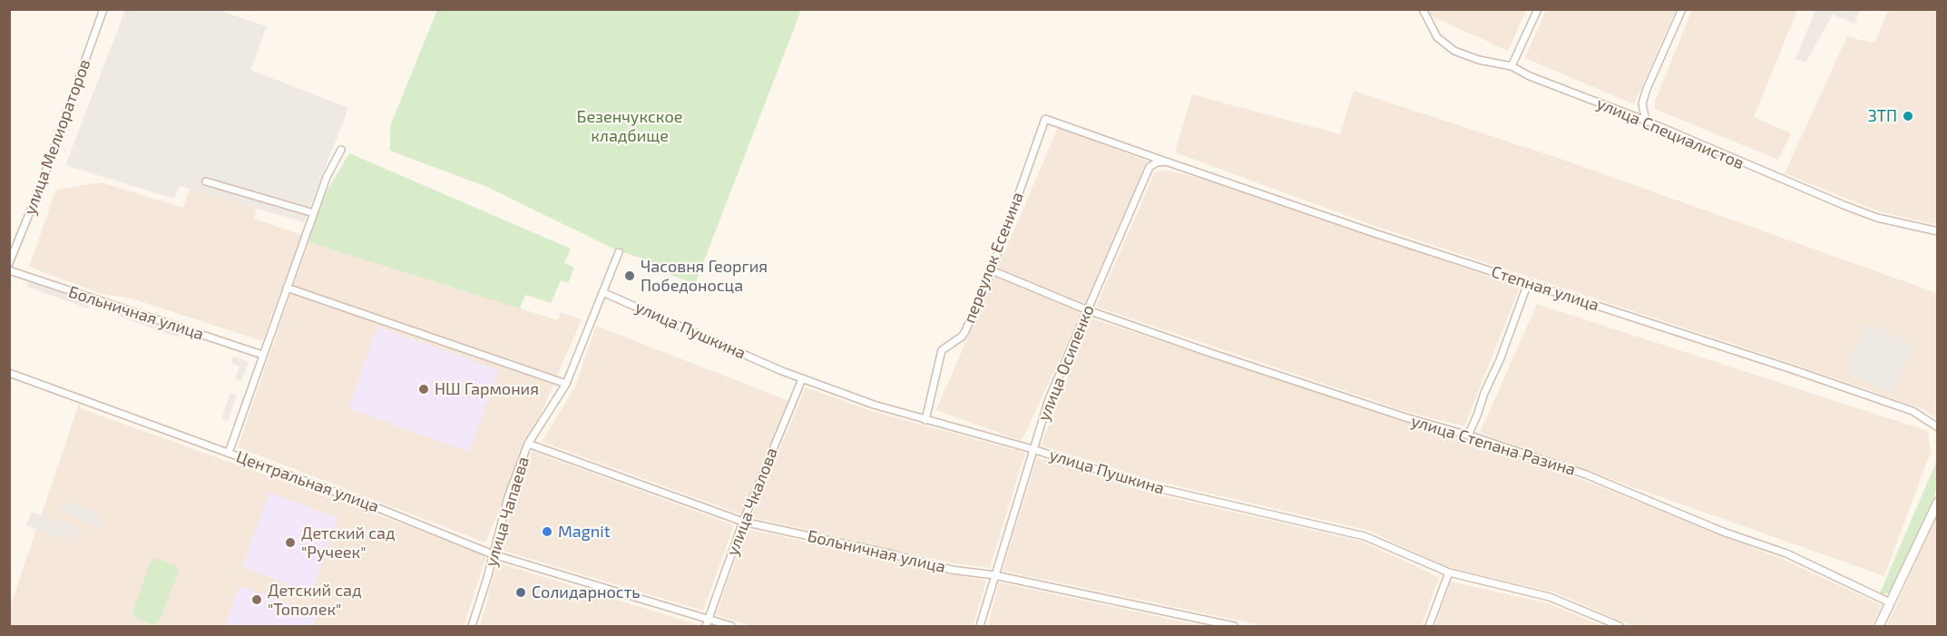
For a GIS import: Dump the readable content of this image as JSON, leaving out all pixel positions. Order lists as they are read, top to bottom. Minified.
{"streets":{"street":["улица Специалистов","улица Мелиораторов","переулок Есенина","Степная улица","Больничная улица","улица Пушкина","улица Осипенко","улица Степана Разина","Центральная улица","улица Чкалова","улица Чапаева"]},"crossings":[["переулок Есенина","Степная улица"],["переулок Есенина","улица Пушкина"],["переулок Есенина","улица Степана Разина"],["Степная улица","улица Осипенко"],["Больничная улица","улица Осипенко"],["Больничная улица","улица Чкалова"],["Больничная улица","улица Чапаева"],["улица Пушкина","улица Осипенко"],["улица Пушкина","улица Чкалова"],["улица Пушкина","улица Чапаева"],["улица Осипенко","улица Степана Разина"],["Центральная улица","улица Чкалова"],["Центральная улица","улица Чапаева"]],"parks":["Безенчукское кладбище"],"places":["ЗТП","Часовня Георгия Победоносца","НШ Гармония","Magnit","Детский сад \"Ручеек\"","Солидарность","Детский сад \"Тополек\""]}
